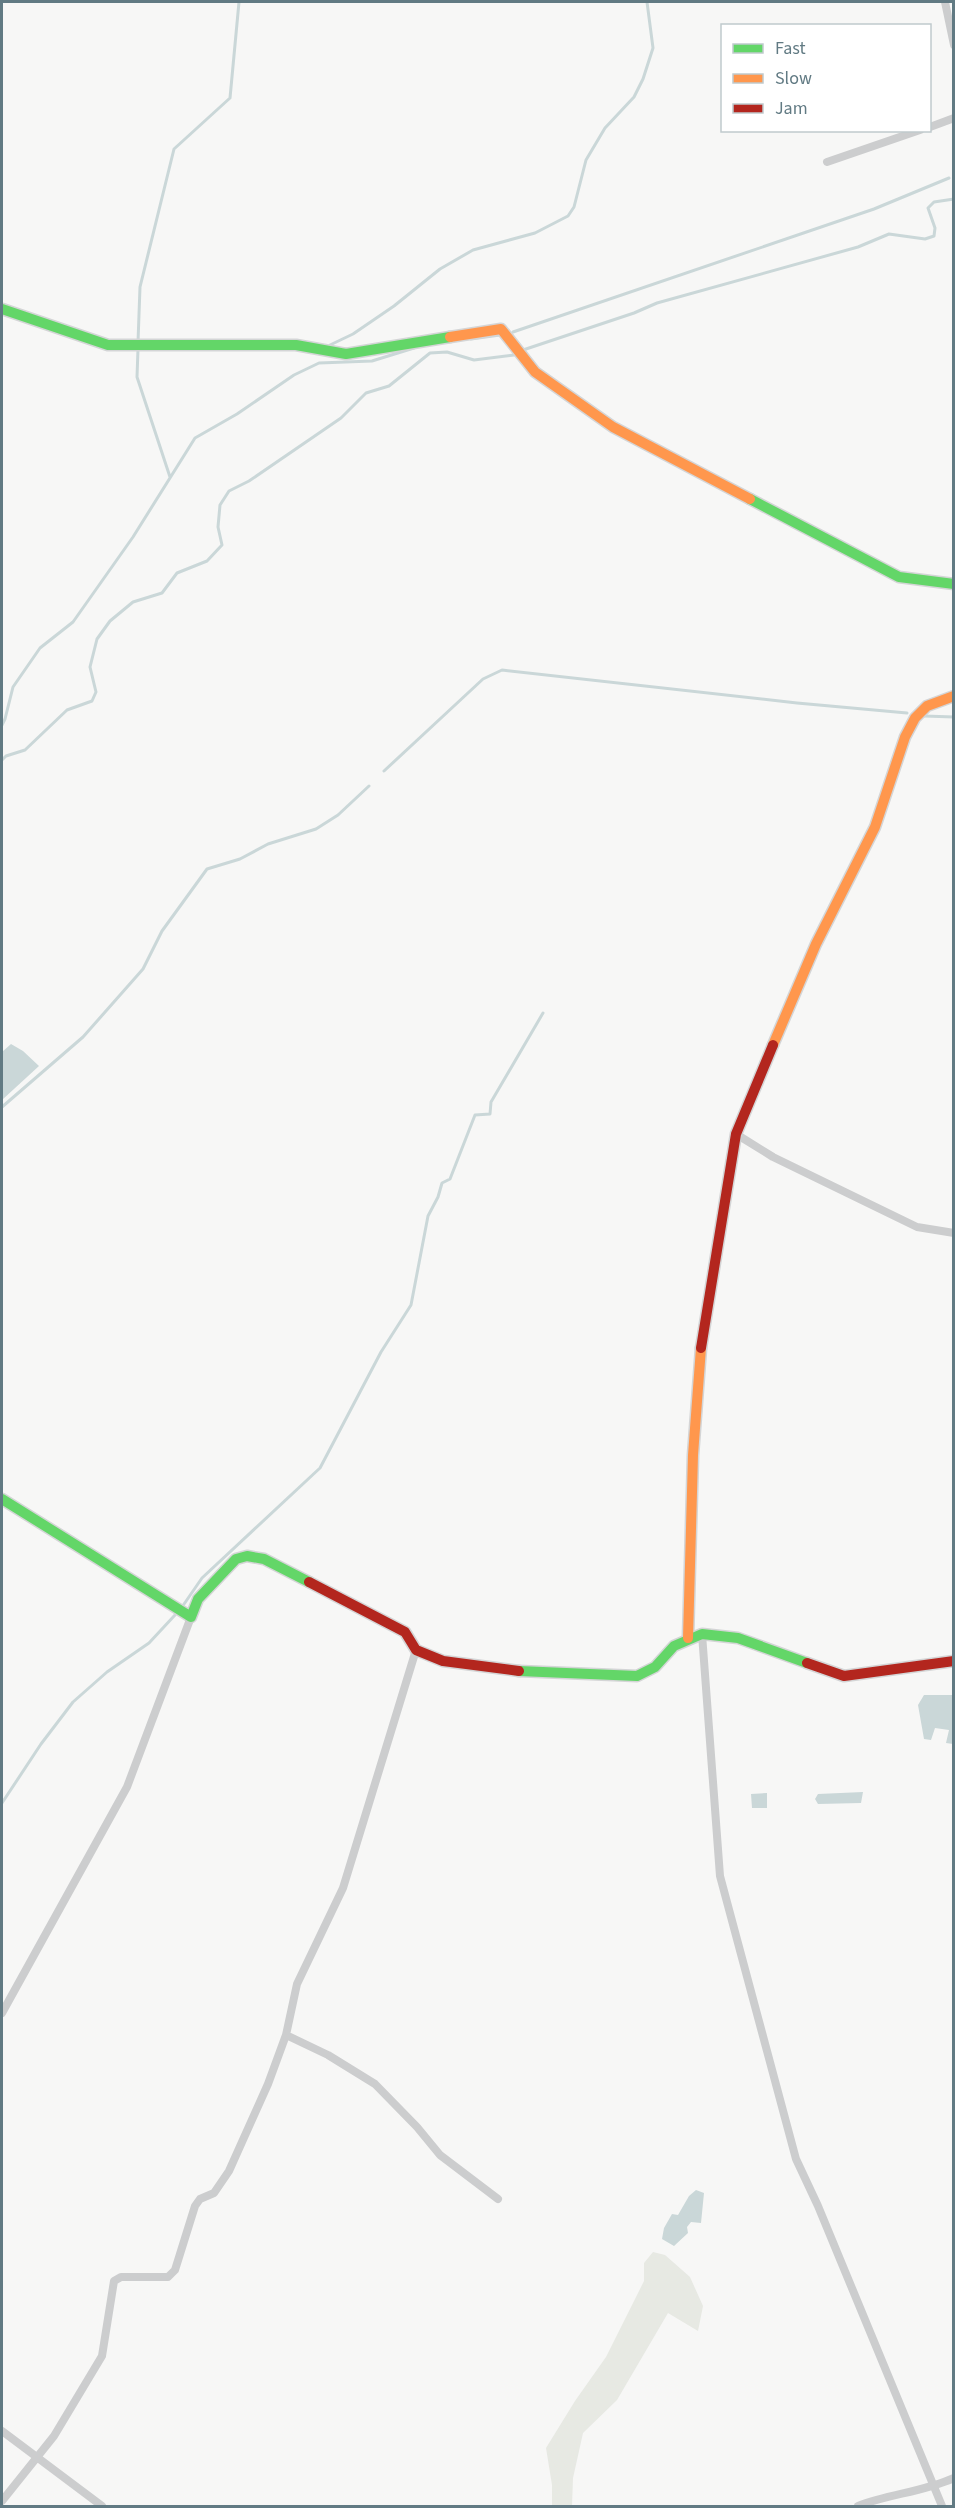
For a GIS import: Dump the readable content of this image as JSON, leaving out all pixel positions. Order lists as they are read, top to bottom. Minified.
{"legend":["Fast","Slow","Jam"]}
